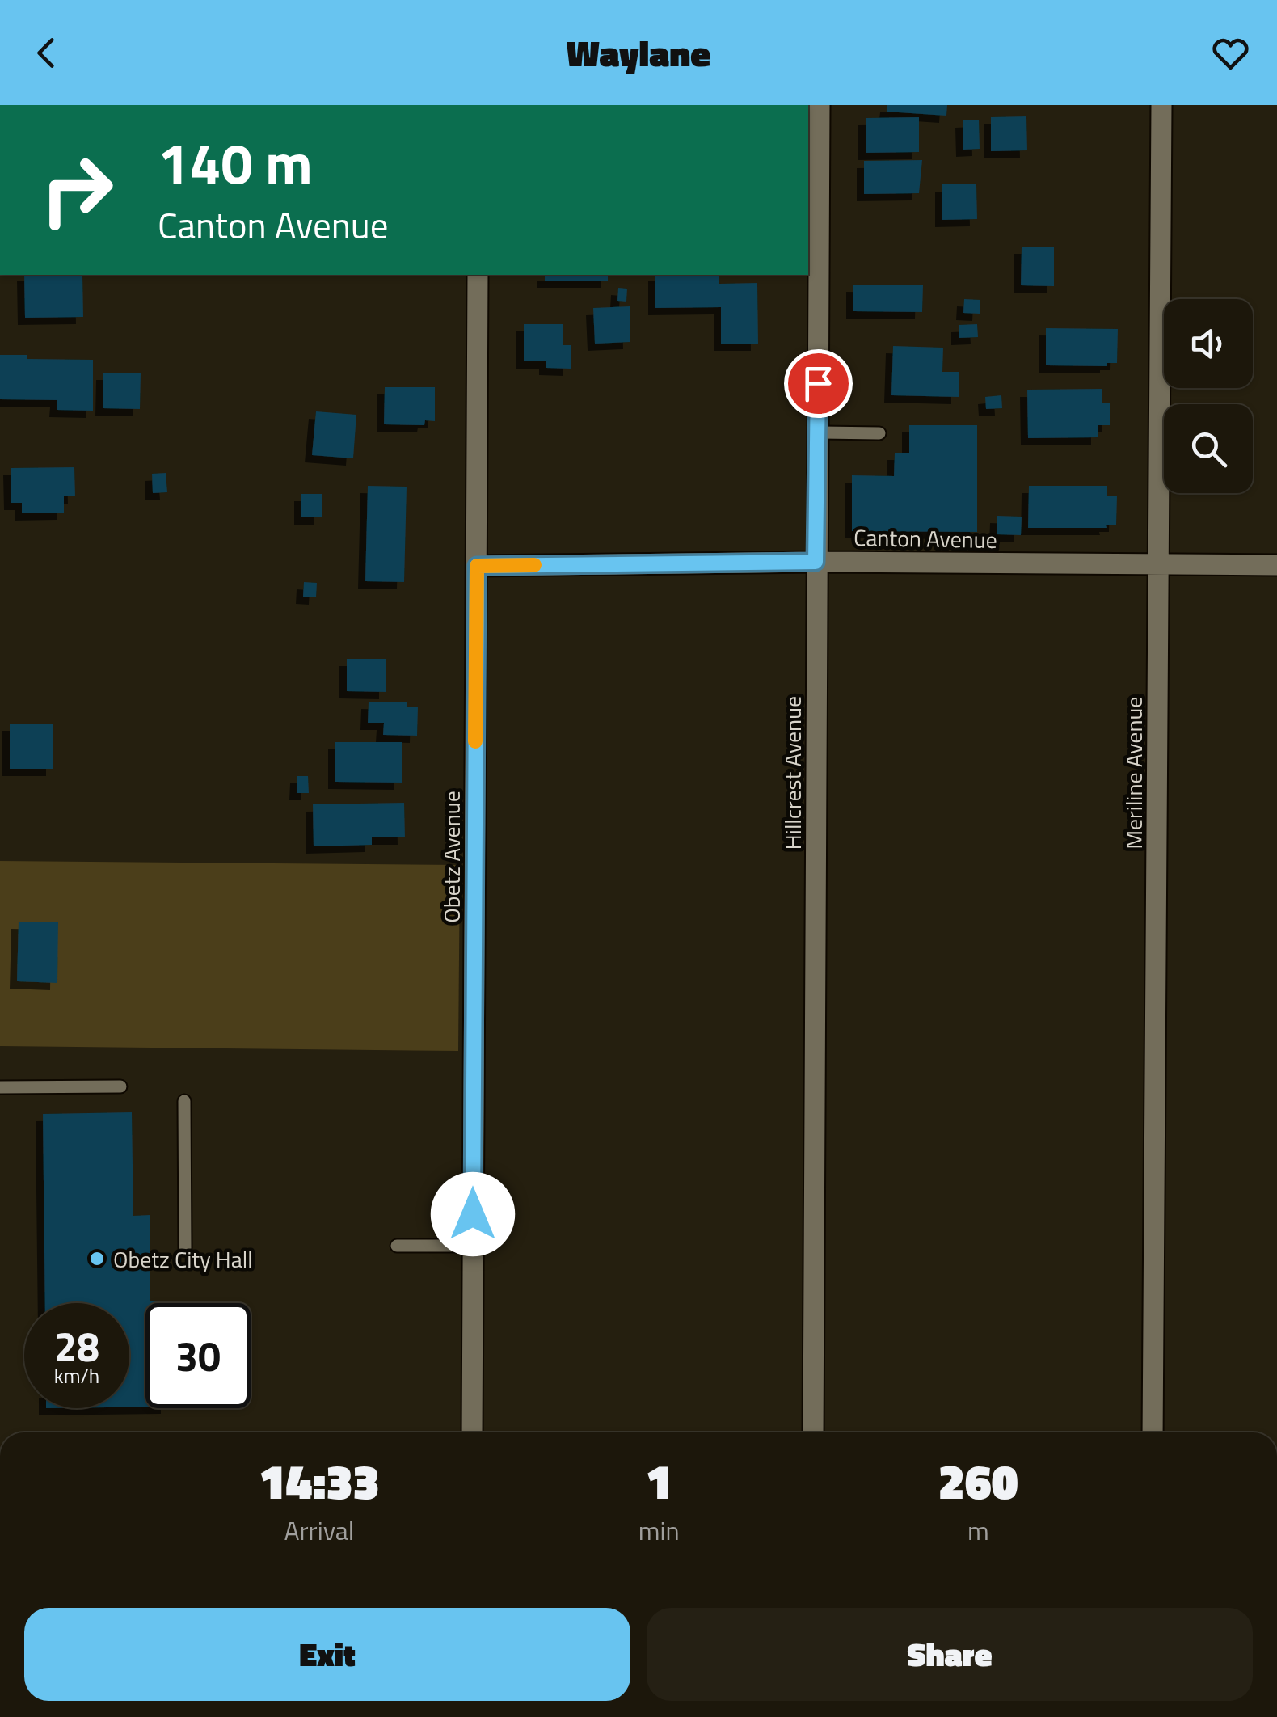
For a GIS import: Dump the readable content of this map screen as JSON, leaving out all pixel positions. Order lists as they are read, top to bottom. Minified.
{"streets":{"street":["Canton Avenue","Hillcrest Avenue","Meriline Avenue","Obetz Avenue"]},"crossings":[["Canton Avenue","Hillcrest Avenue"],["Canton Avenue","Meriline Avenue"],["Canton Avenue","Obetz Avenue"]],"places":["Obetz City Hall"],"page":{"header":"Waylane","turn":["140 m","Canton Avenue"],"speed":"28 km/h","limit":"30","eta":["14:33","Arrival","1","min","260","m"],"buttons":["Exit","Share"]}}
